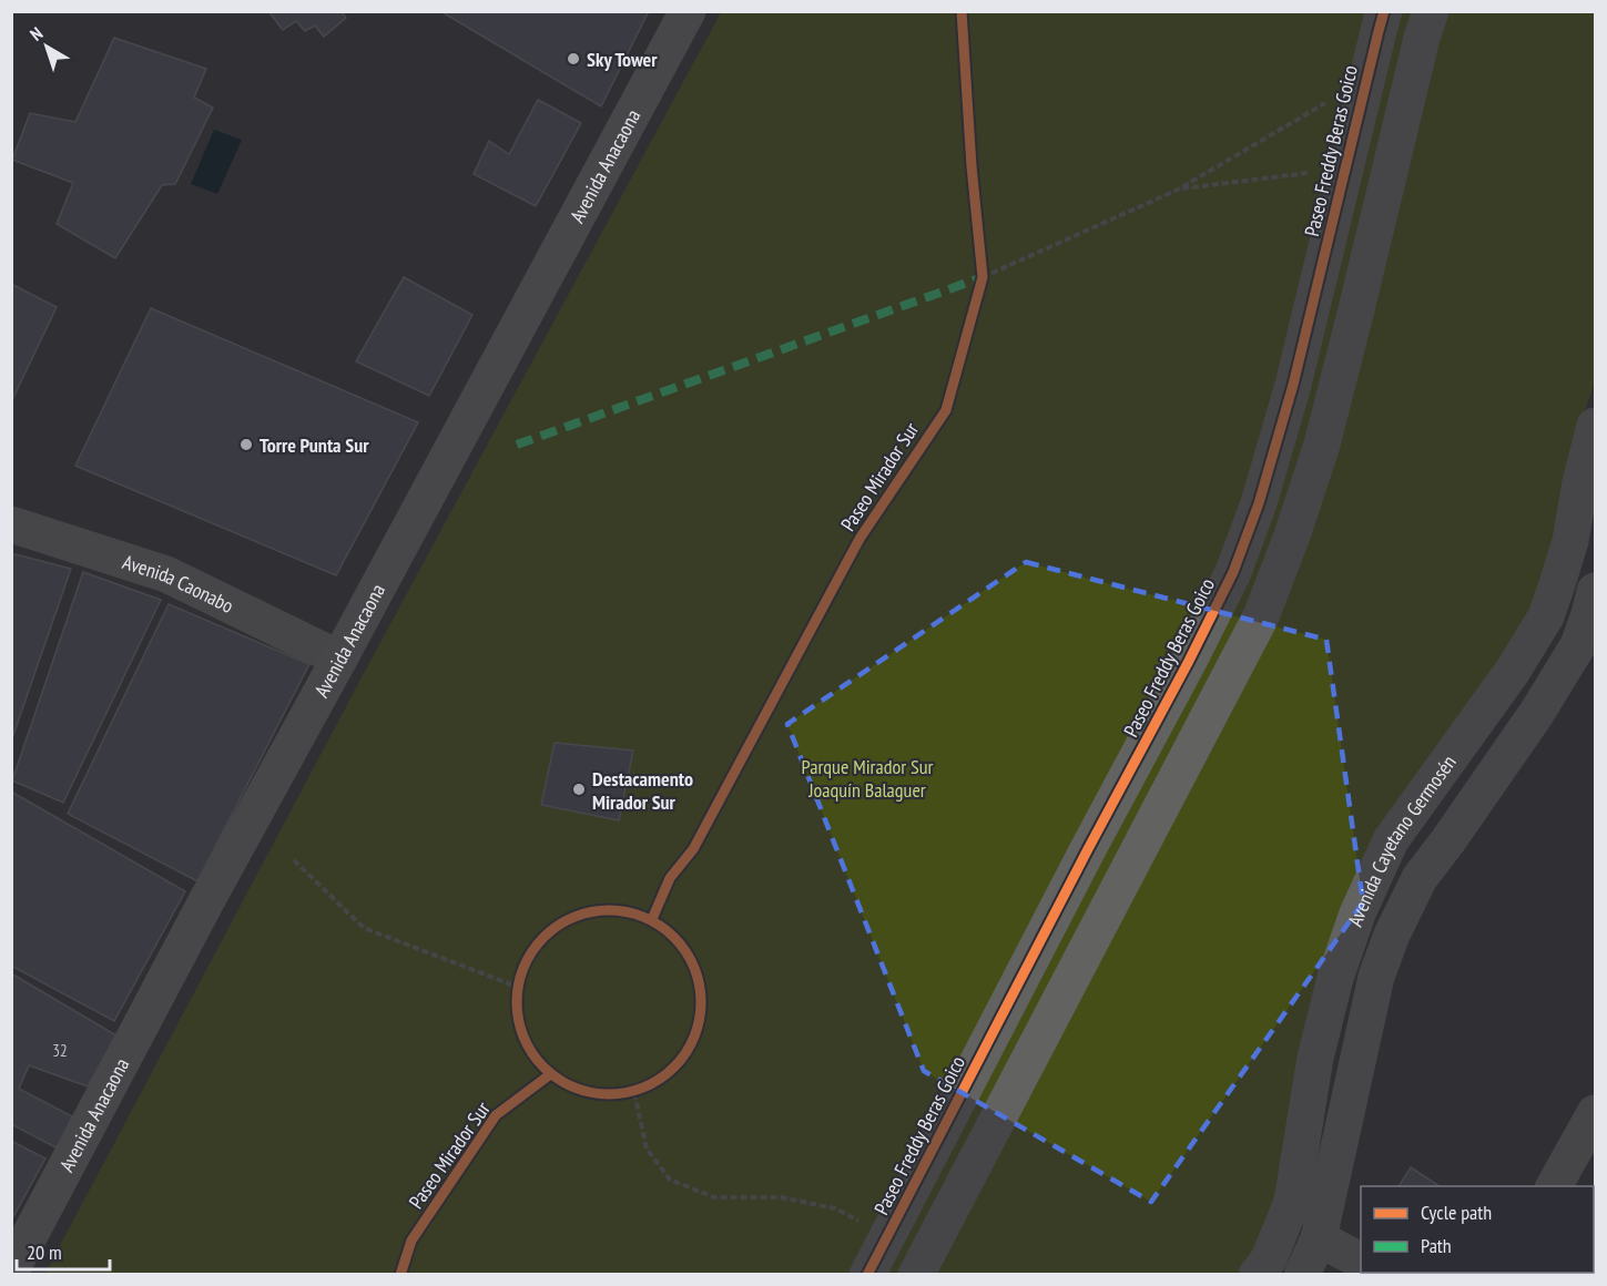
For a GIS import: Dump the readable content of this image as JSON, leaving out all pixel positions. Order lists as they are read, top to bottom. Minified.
{"streets":{"main road":["Avenida Anacaona"],"street":["Paseo Freddy Beras Goico","Avenida Caonabo","Avenida Cayetano Germosén"],"cycle path":["Paseo Mirador Sur"]},"crossings":[["Avenida Anacaona","Avenida Caonabo"]],"parks":["Parque Mirador Sur Joaquín Balaguer"],"places":["Sky Tower","Torre Punta Sur","Destacamento Mirador Sur"],"house_numbers":["32"],"legend":["Cycle path","Path"],"scale_bar":"20 m","north":"top left"}
